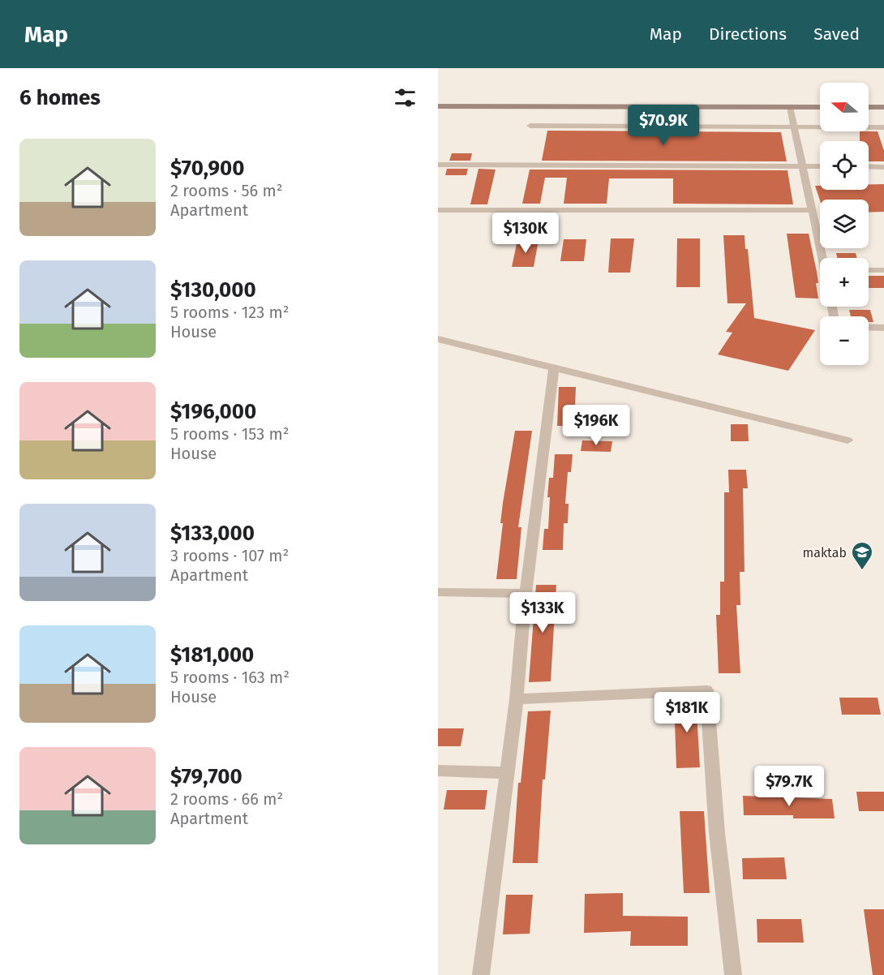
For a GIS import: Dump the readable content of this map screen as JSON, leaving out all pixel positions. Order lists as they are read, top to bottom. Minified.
{"places":{"school or university":["maktab"]},"north":"left","page":{"header":"Map","nav":["Map","Directions","Saved"],"heading":"6 homes","map_buttons":["+","−"],"price":["$70.9K","$130K","$196K","$133K","$181K","$79.7K"],"list":[{"name":"$70,900","note":"2 rooms · 56 m² · Apartment"},{"name":"$130,000","note":"5 rooms · 123 m² · House"},{"name":"$196,000","note":"5 rooms · 153 m² · House"},{"name":"$133,000","note":"3 rooms · 107 m² · Apartment"},{"name":"$181,000","note":"5 rooms · 163 m² · House"},{"name":"$79,700","note":"2 rooms · 66 m² · Apartment"}]}}
